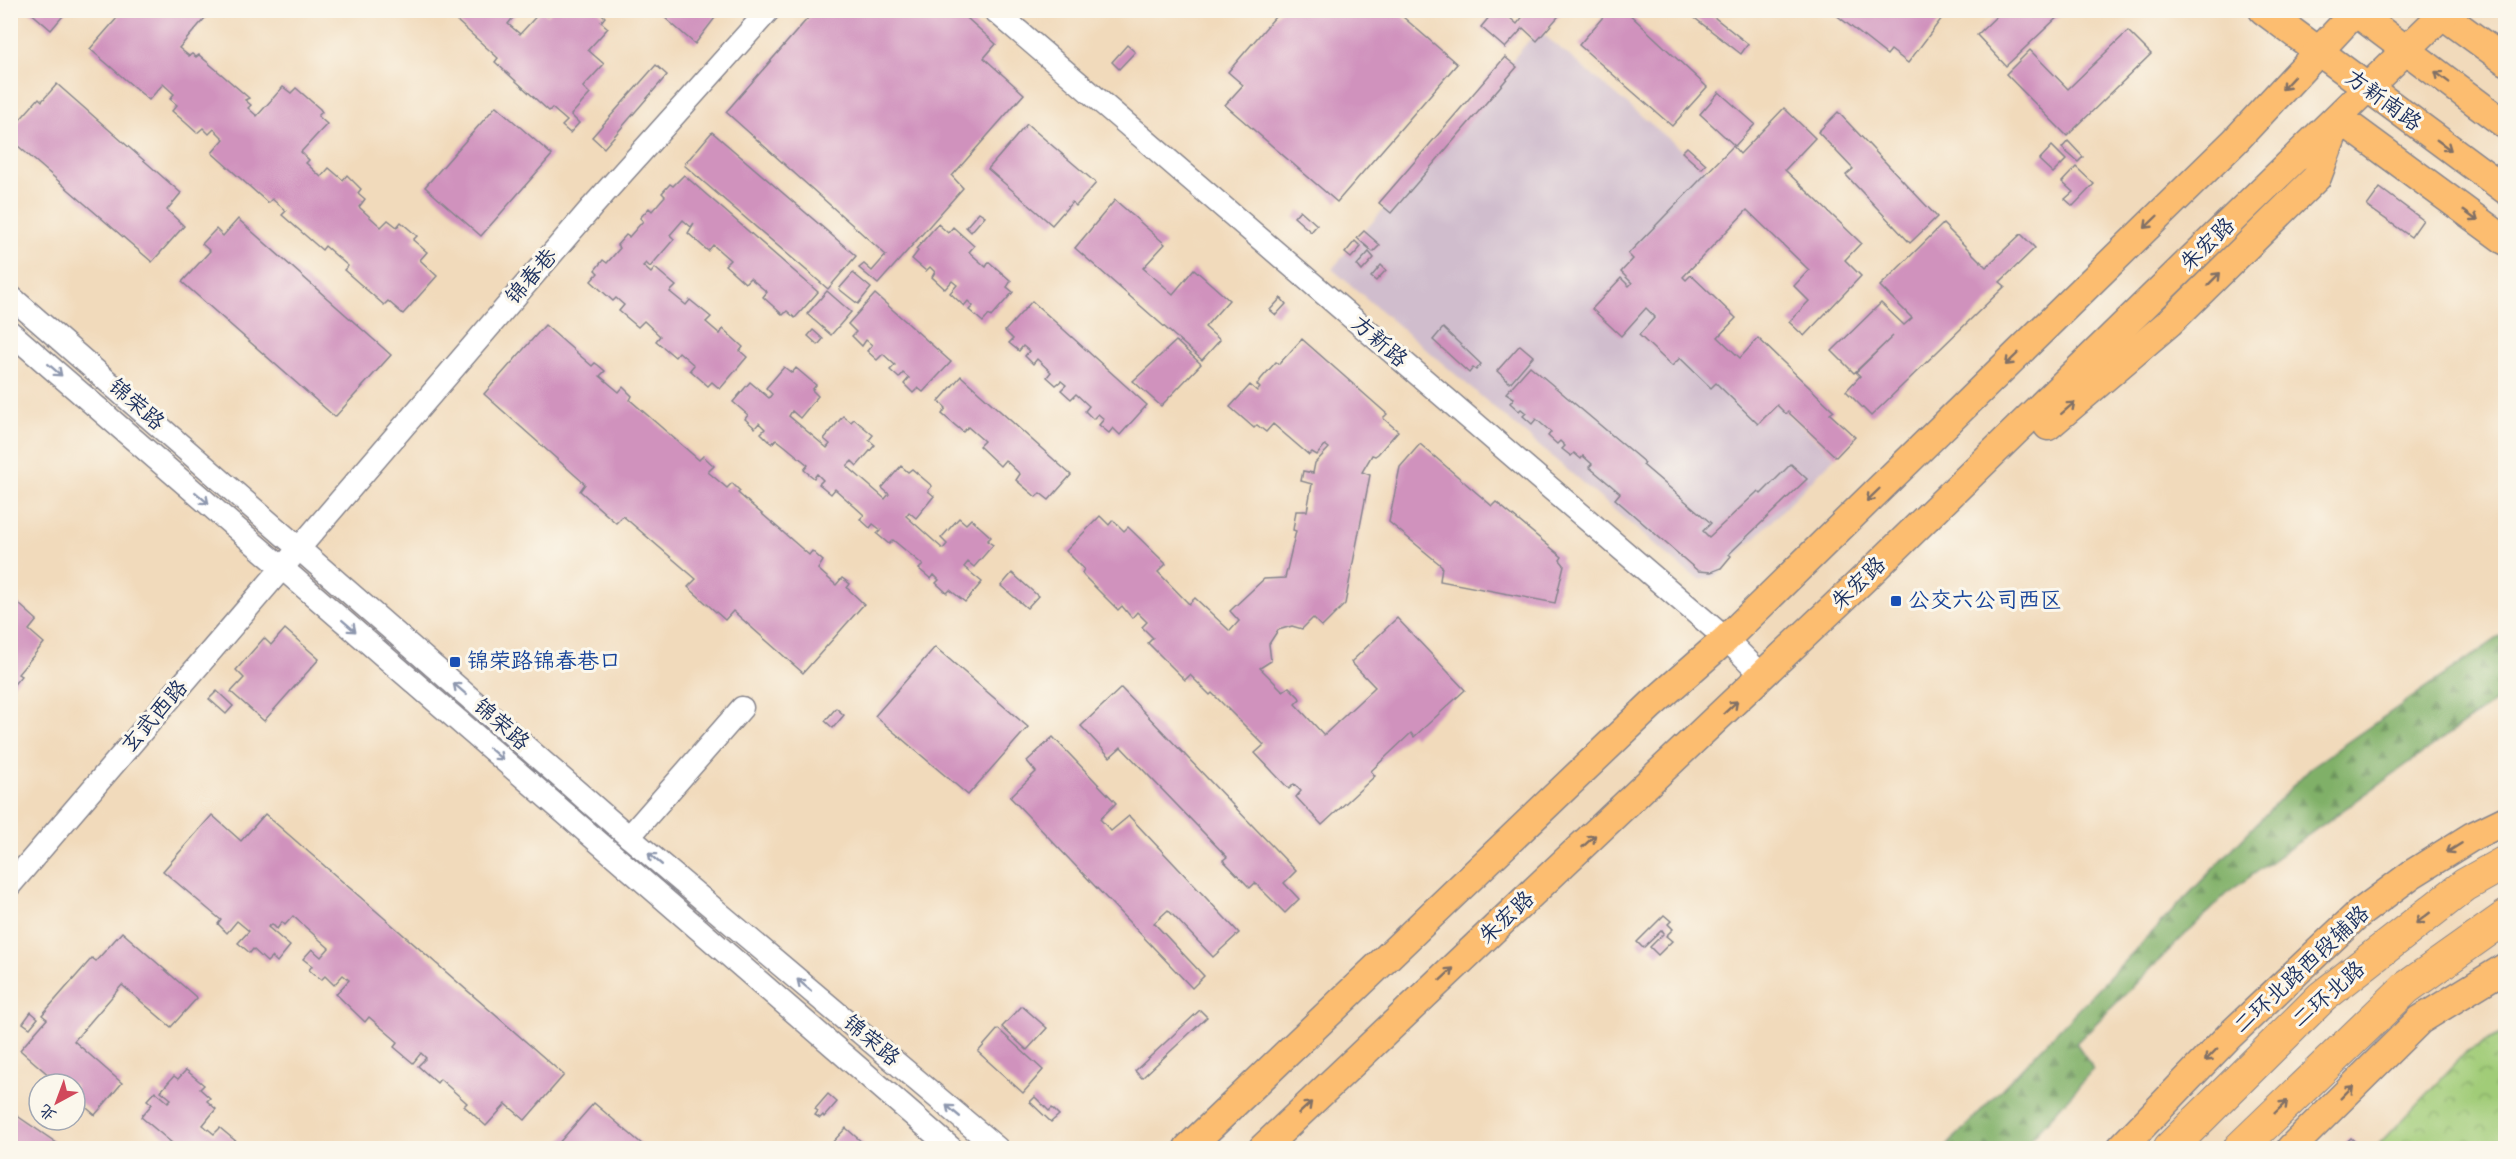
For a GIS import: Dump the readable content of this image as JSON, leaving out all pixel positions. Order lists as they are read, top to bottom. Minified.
{"streets":{"highway":["二环北路"],"main road":["方新南路","朱宏路","二环北路西段辅路"],"street":["锦春巷","方新路","锦荣路","玄武西路"]},"crossings":[["方新南路","朱宏路"],["朱宏路","方新路"],["锦春巷","锦荣路"],["锦春巷","玄武西路"],["锦荣路","玄武西路"]],"places":{"transit":["公交六公司西区","锦荣路锦春巷口"]},"north":"bottom left"}
